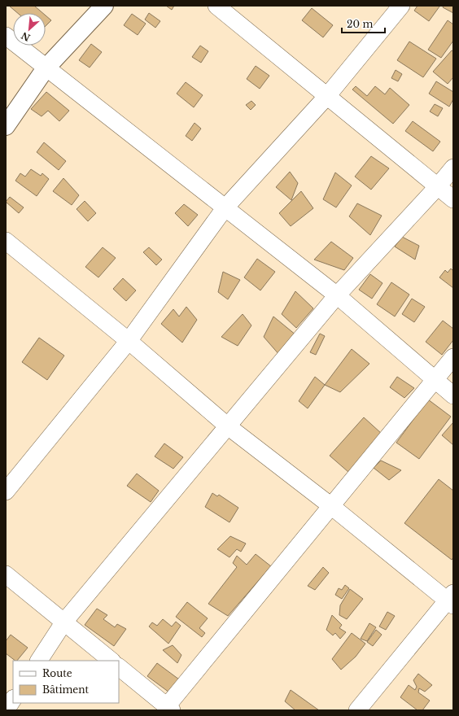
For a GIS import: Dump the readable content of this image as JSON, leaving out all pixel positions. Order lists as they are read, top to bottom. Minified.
{"legend":["Route","Bâtiment"],"scale_bar":"20 m","north":"bottom left"}
